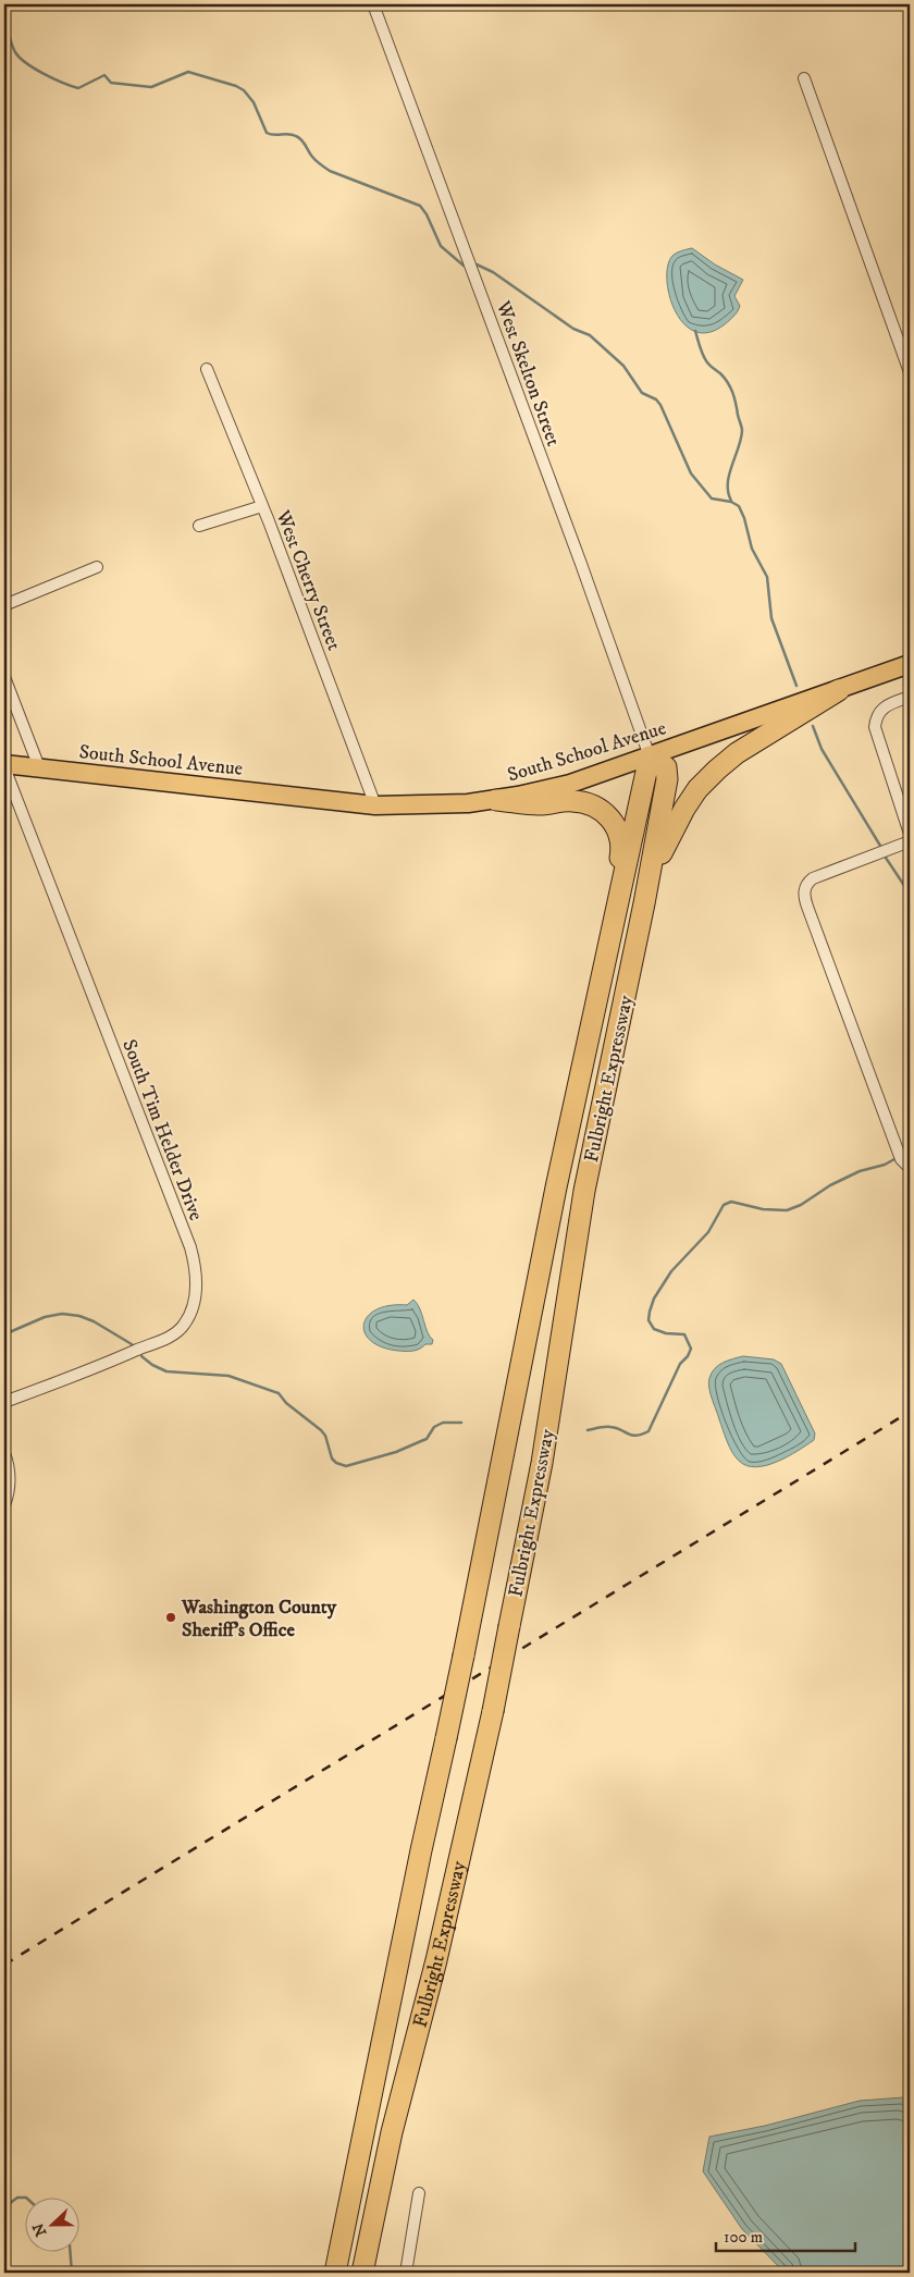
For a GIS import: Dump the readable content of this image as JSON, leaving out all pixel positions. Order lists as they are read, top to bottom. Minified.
{"streets":{"highway":["Fulbright Expressway"],"main road":["South School Avenue"],"street":["West Skelton Street","West Cherry Street","South Tim Helder Drive"]},"crossings":[["West Skelton Street","South School Avenue"],["West Skelton Street","Fulbright Expressway"],["West Cherry Street","South School Avenue"],["South School Avenue","Fulbright Expressway"],["South School Avenue","South Tim Helder Drive"]],"places":["Washington County Sheriff's Office"],"scale_bar":"100 m","north":"left"}
